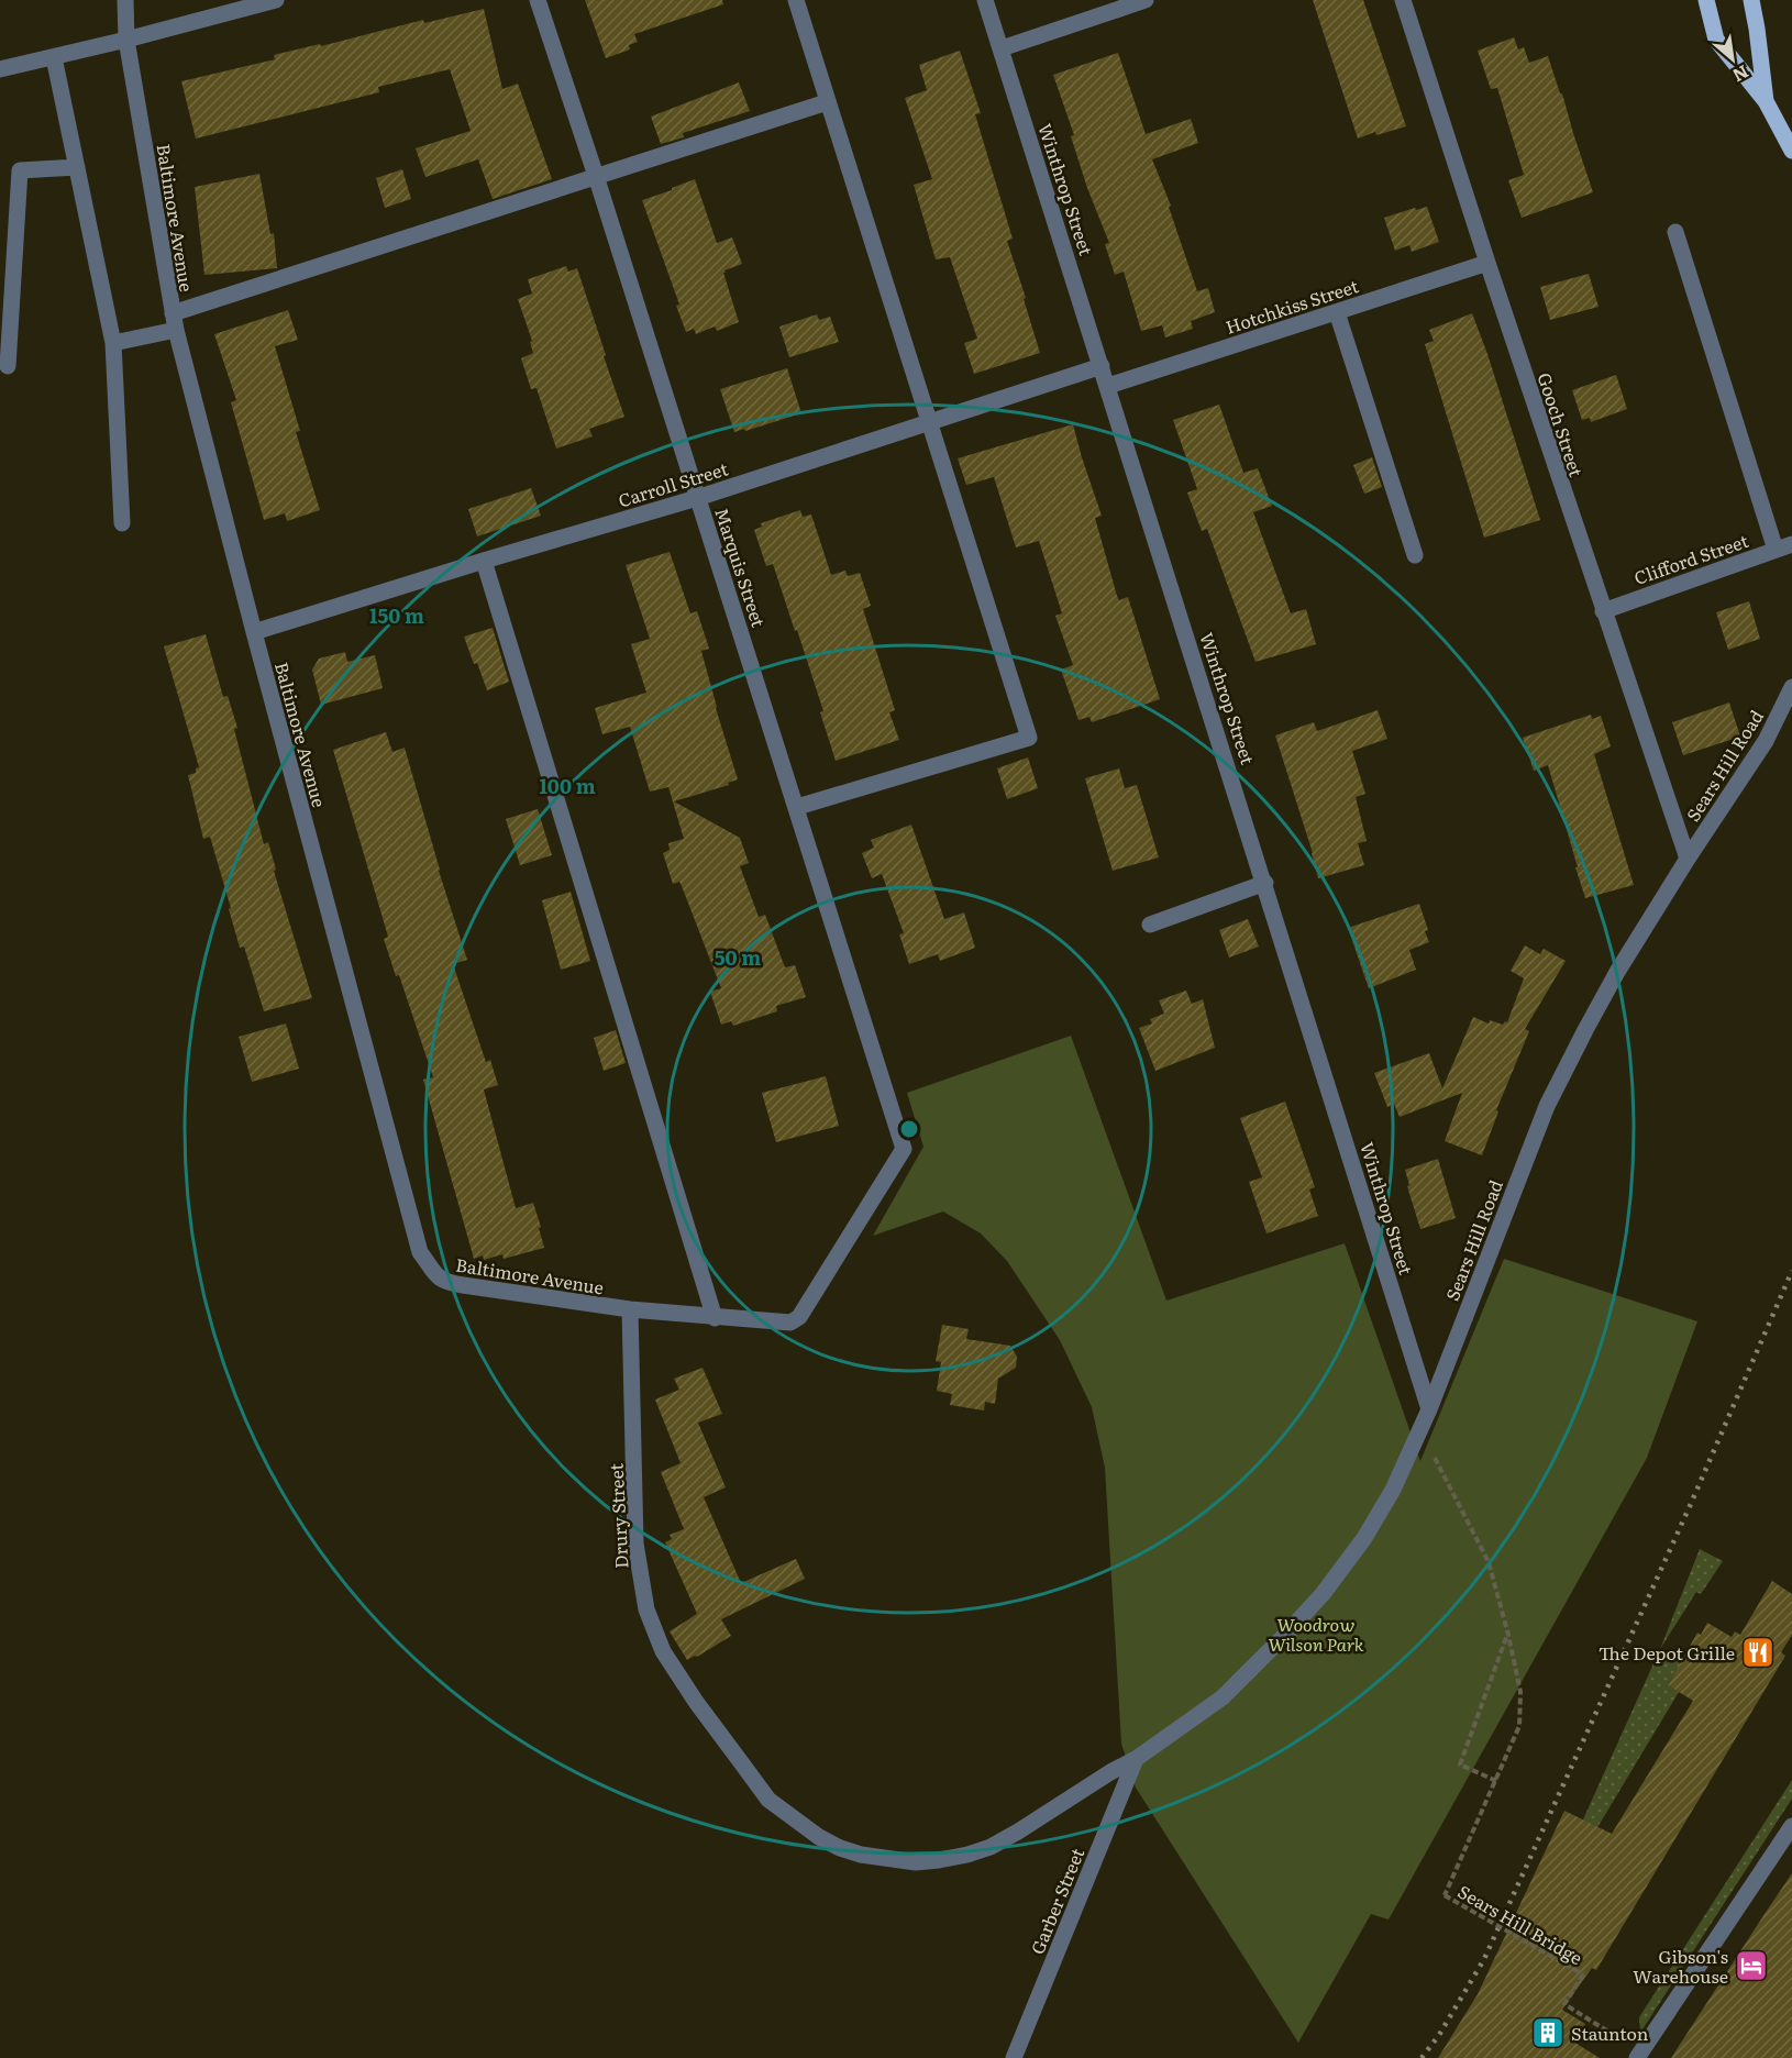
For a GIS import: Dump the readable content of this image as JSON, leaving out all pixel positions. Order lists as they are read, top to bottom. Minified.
{"streets":{"street":["Winthrop Street","Baltimore Avenue","Hotchkiss Street","Gooch Street","Carroll Street","Clifford Street","Marquis Street","Sears Hill Road","Drury Street","Garber Street"],"path":["Sears Hill Bridge"]},"crossings":[["Winthrop Street","Hotchkiss Street"],["Winthrop Street","Carroll Street"],["Winthrop Street","Sears Hill Road"],["Baltimore Avenue","Carroll Street"],["Baltimore Avenue","Drury Street"],["Hotchkiss Street","Gooch Street"],["Gooch Street","Clifford Street"],["Gooch Street","Sears Hill Road"],["Carroll Street","Marquis Street"],["Sears Hill Road","Drury Street"],["Sears Hill Road","Garber Street"],["Drury Street","Garber Street"]],"parks":["Woodrow Wilson Park"],"places":{"restaurant":["The Depot Grille"],"hotel":["Gibson's Warehouse"],"building":["Staunton"]},"north":"bottom right","rings":["150 m","100 m","50 m"]}
